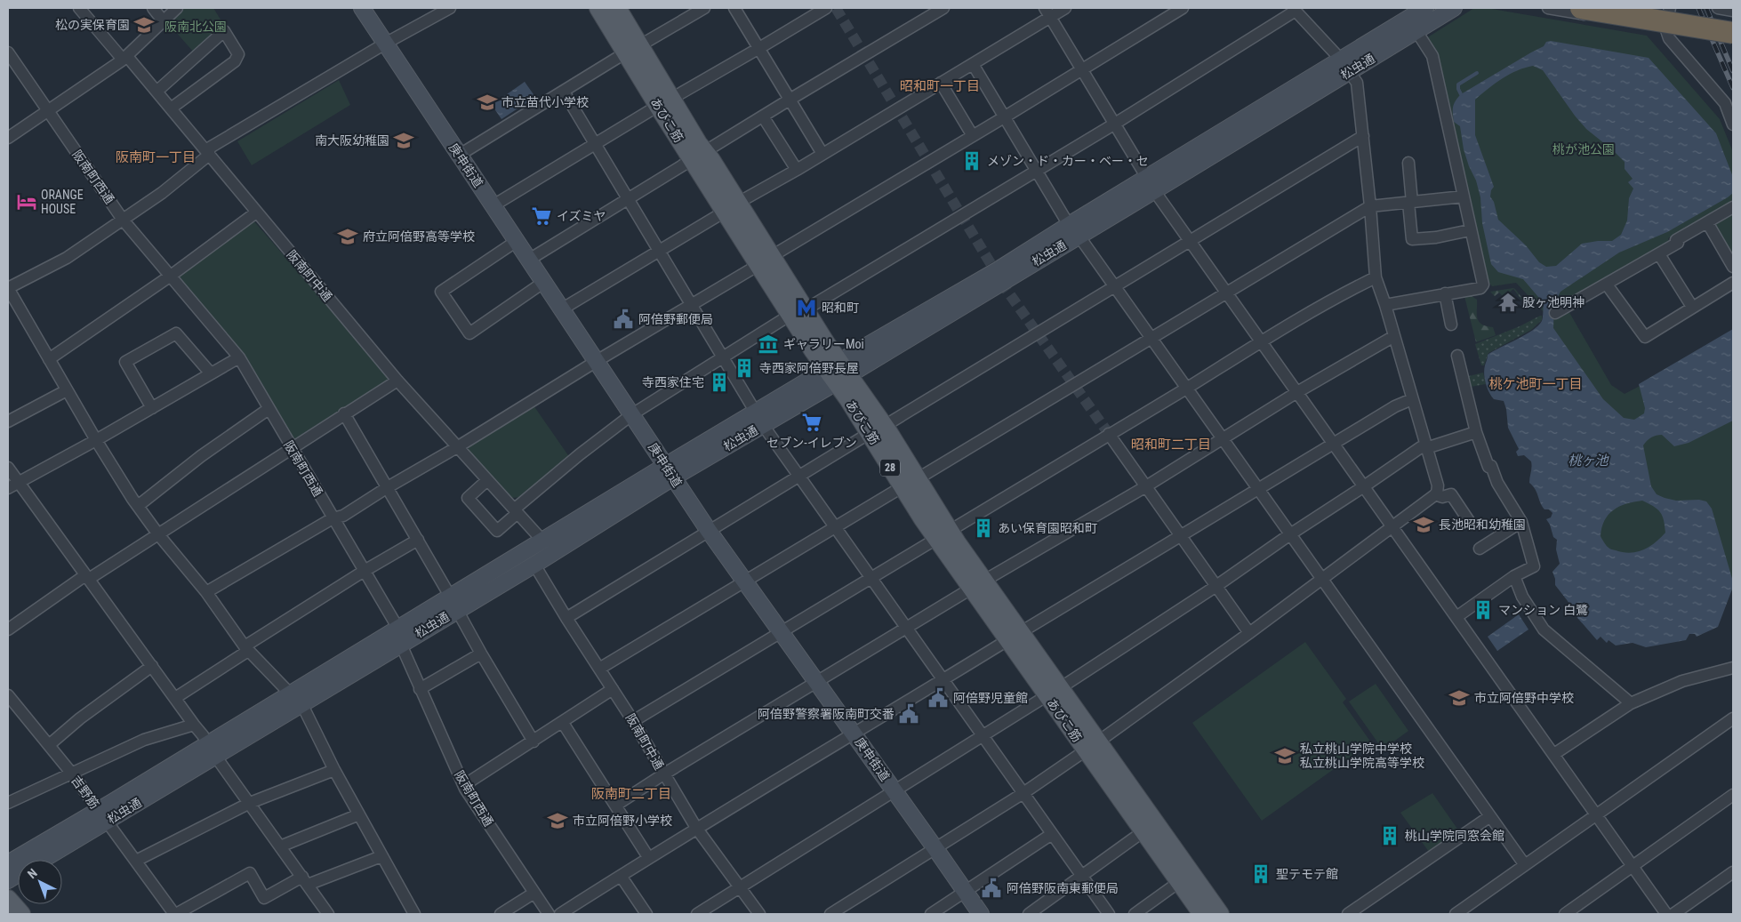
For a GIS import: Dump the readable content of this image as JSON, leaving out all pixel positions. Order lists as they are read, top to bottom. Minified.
{"streets":{"main road":["あびこ筋","28"],"street":["松虫通","庚申街道","阪南町西通","阪南町中通","吉野筋"]},"crossings":[["松虫通","あびこ筋"],["松虫通","庚申街道"],["松虫通","阪南町西通"],["松虫通","阪南町中通"],["松虫通","吉野筋"]],"districts":["昭和町一丁目","阪南町一丁目","桃ケ池町一丁目","昭和町二丁目","阪南町二丁目"],"water":["桃ヶ池"],"parks":["阪南北公園","桃が池公園"],"places":{"school or university":["松の実保育園","市立苗代小学校","南大阪幼稚園","府立阿倍野高等学校","長池昭和幼稚園","市立阿倍野中学校","私立桃山学院中学校 私立桃山学院高等学校","市立阿倍野小学校"],"building":["メゾン・ド・カー・ベー・セ","寺西家阿倍野長屋","寺西家住宅","あい保育園昭和町","マンション 白鷺","桃山学院同窓会館","聖テモテ館"],"hotel":["ORANGE HOUSE"],"supermarket":["イズミヤ","セブン-イレブン"],"temple":["股ヶ池明神"],"metro station":["昭和町"],"public building":["阿倍野郵便局","阿倍野児童館","阿倍野警察署阪南町交番","阿倍野阪南東郵便局"],"museum":["ギャラリーMoi"]},"north":"top left"}
